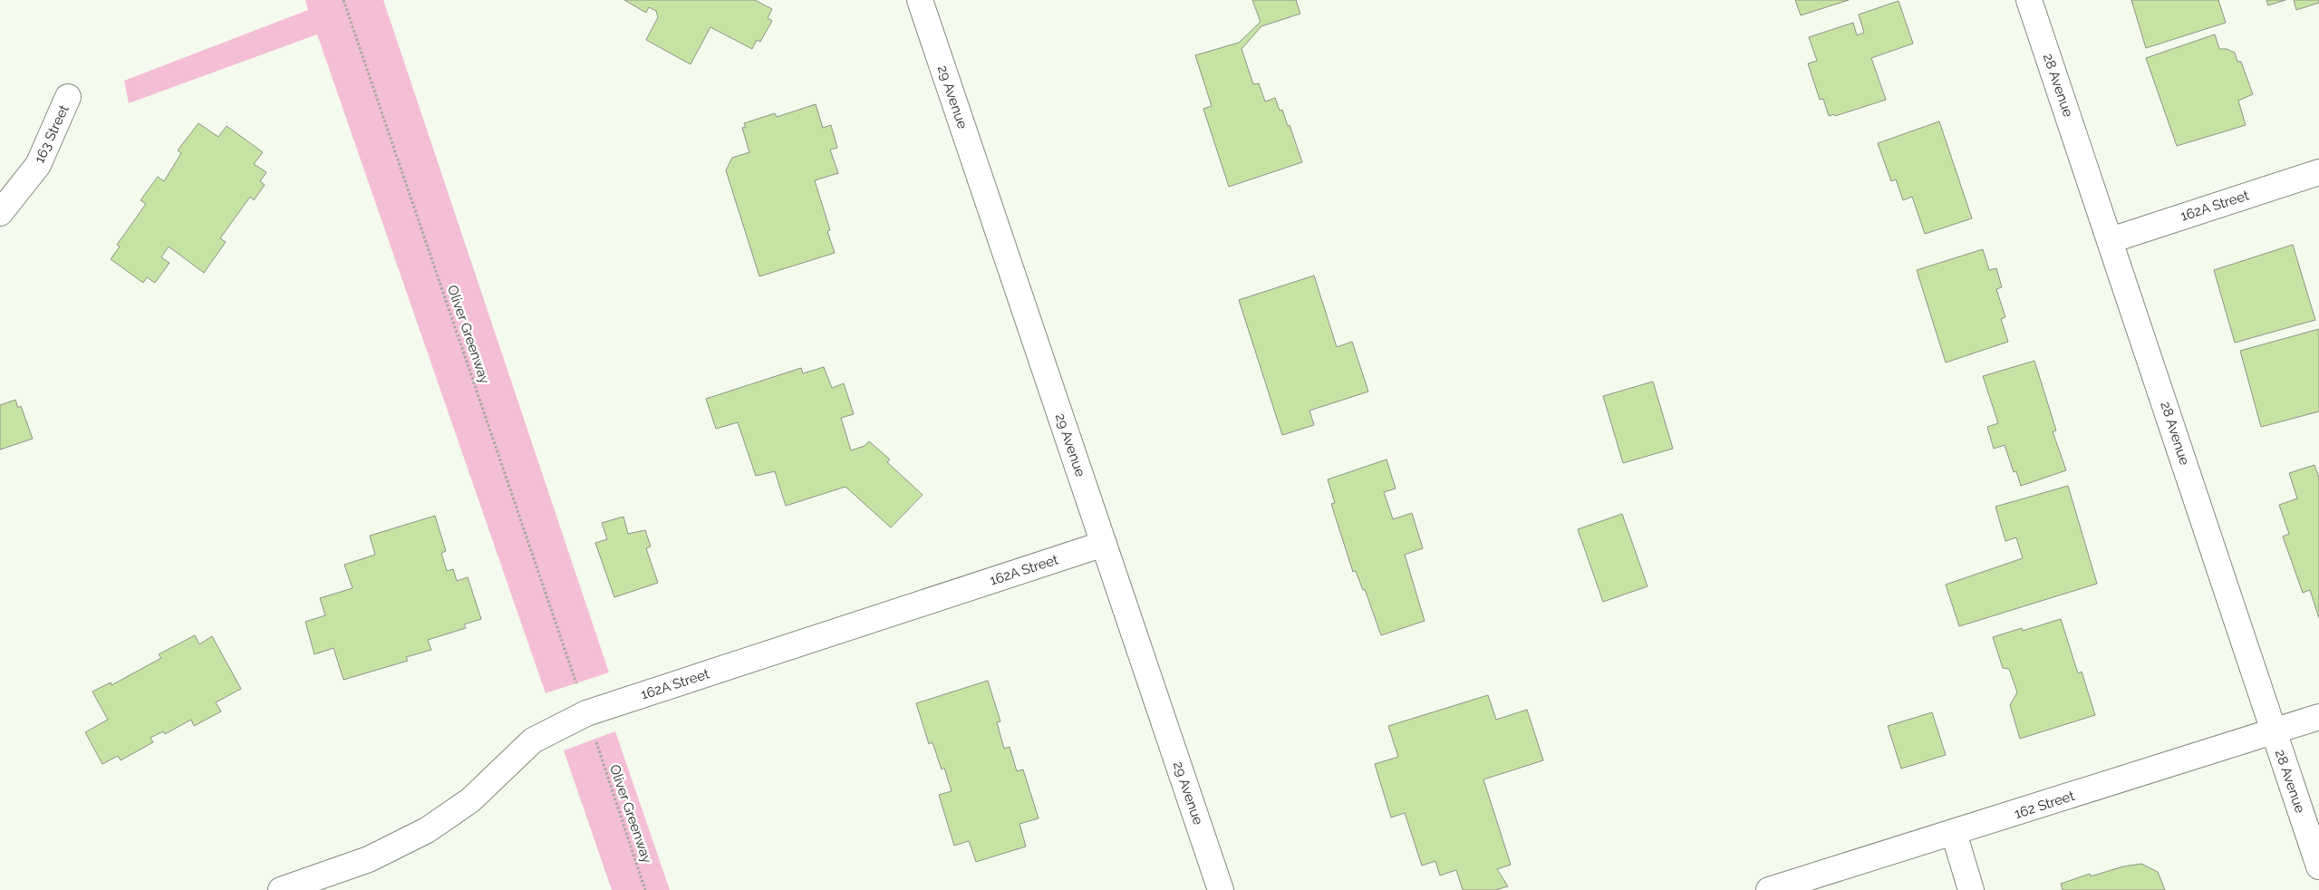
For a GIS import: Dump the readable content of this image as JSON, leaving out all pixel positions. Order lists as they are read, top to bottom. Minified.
{"streets":{"street":["28 Avenue","29 Avenue","163 Street","162A Street","162 Street"],"path":["Oliver Greenway"]},"crossings":[["28 Avenue","162A Street"],["28 Avenue","162 Street"],["29 Avenue","162A Street"]]}
